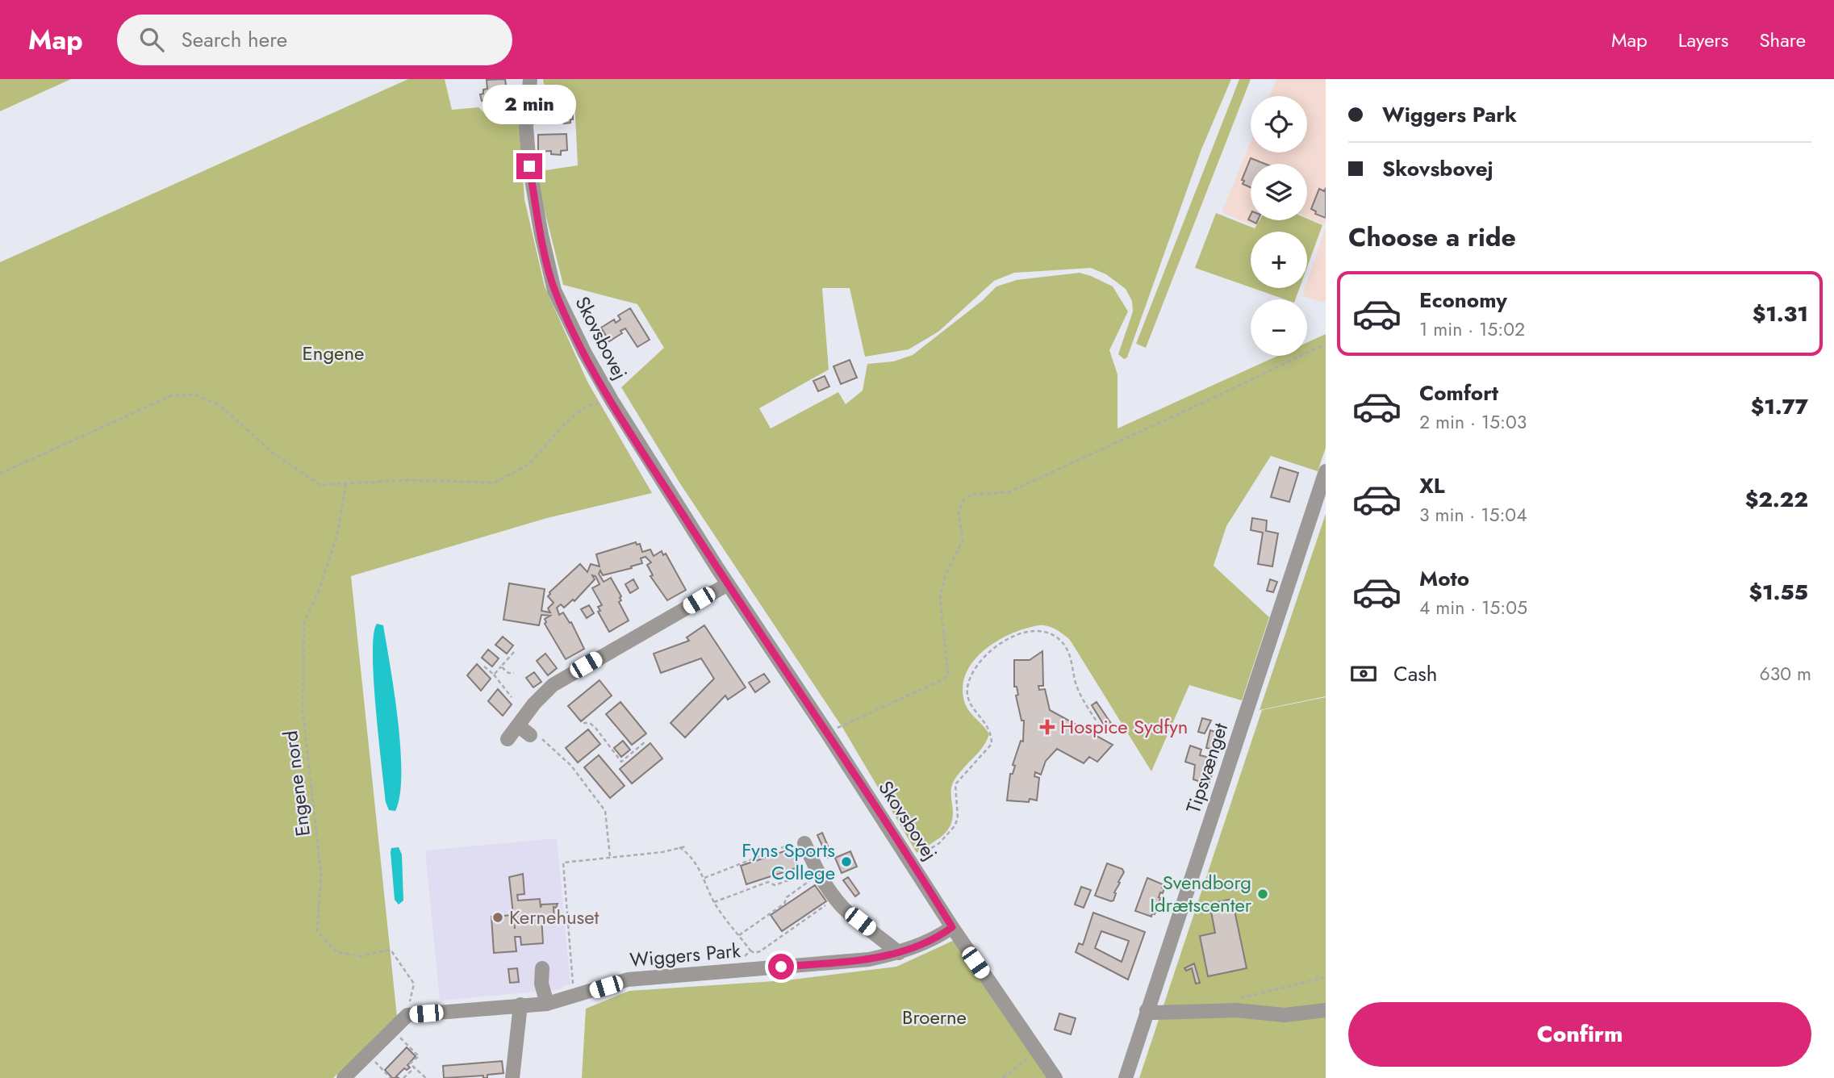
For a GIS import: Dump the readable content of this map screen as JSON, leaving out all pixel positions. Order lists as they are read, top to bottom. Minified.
{"streets":{"street":["Skovsbovej","Tipsvænget","Wiggers Park"],"path":["Engene nord"]},"crossings":[["Skovsbovej","Wiggers Park"],["Engene nord","Wiggers Park"]],"parks":["Engene","Broerne"],"places":{"health":["Hospice Sydfyn"],"other":["Fyns Sports College","Svendborg Idrætscenter","Kernehuset"]},"page":{"header":"Map","search":"Search here","nav":["Map","Layers","Share"],"banner":["Wiggers Park","Skovsbovej"],"bubble":"2 min","map_buttons":["+","−"],"heading":"Choose a ride","list":[{"name":"Economy","note":"1 min · 15:02","value":"$1.31"},{"name":"Comfort","note":"2 min · 15:03","value":"$1.77"},{"name":"XL","note":"3 min · 15:04","value":"$2.22"},{"name":"Moto","note":"4 min · 15:05","value":"$1.55"}],"pay":["Cash","630 m"],"buttons":"Confirm"}}
